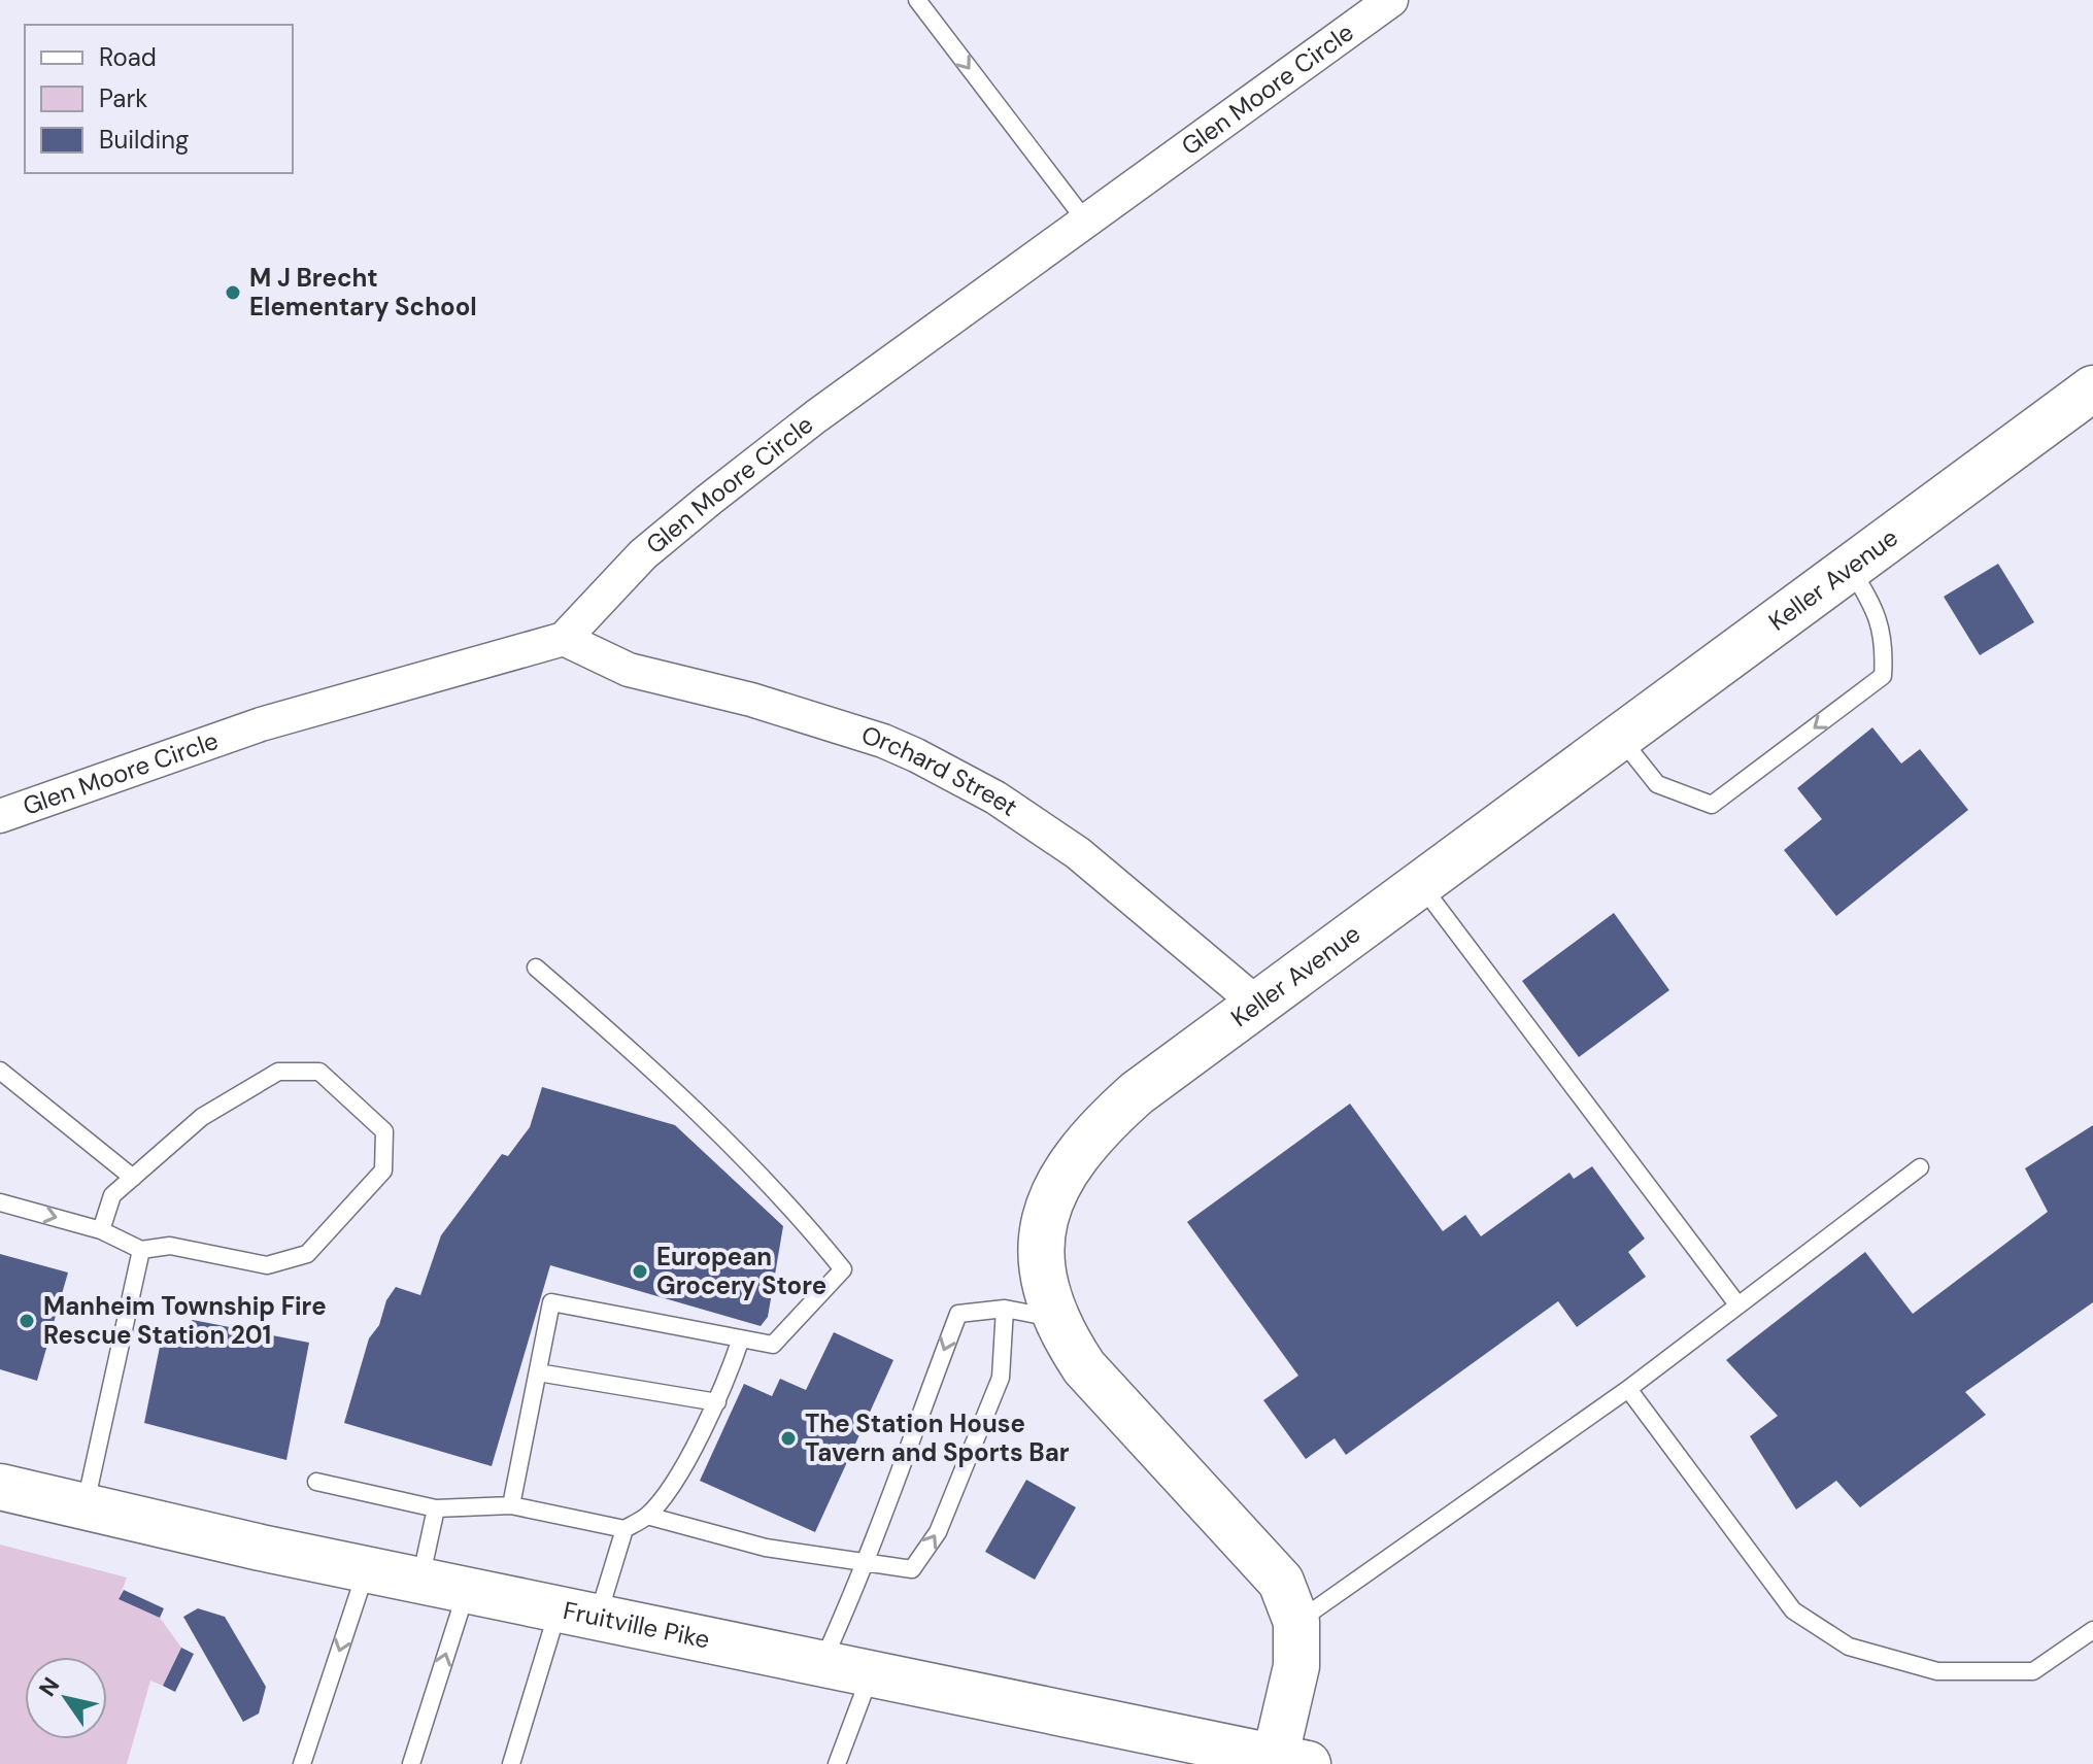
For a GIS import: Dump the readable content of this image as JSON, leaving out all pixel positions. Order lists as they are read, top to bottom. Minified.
{"streets":{"main road":["Keller Avenue","Fruitville Pike"],"street":["Glen Moore Circle","Orchard Street"]},"crossings":[["Glen Moore Circle","Orchard Street"],["Keller Avenue","Orchard Street"],["Keller Avenue","Fruitville Pike"]],"places":["M J Brecht Elementary School","European Grocery Store","Manheim Township Fire Rescue Station 201","The Station House Tavern and Sports Bar"],"legend":["Road","Park","Building"],"north":"top left"}
